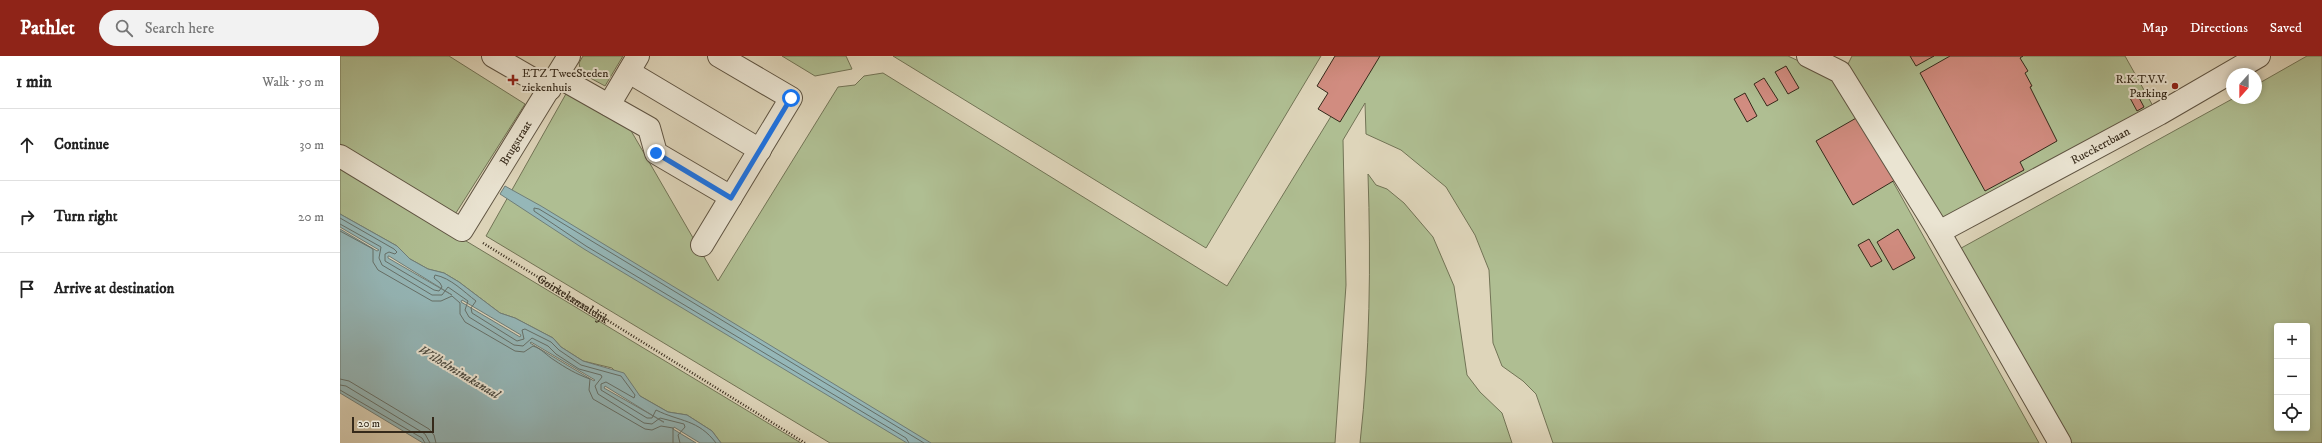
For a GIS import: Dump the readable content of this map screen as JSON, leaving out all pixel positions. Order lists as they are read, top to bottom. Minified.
{"streets":{"street":["Brugstraat","Rueckertbaan"],"path":["Goirkekanaaldijk"]},"crossings":[["Brugstraat","Goirkekanaaldijk"]],"water":["Wilhelminakanaal"],"places":{"health":["ETZ TweeSteden ziekenhuis"],"other":["R.K.T.V.V. Parking"]},"scale_bar":"20 m","north":"bottom","page":{"header":"Pathlet","search":"Search here","nav":["Map","Directions","Saved"],"heading":["1 min","Walk · 50 m"],"list":[["Continue","30 m"],["Turn right","20 m"],"Arrive at destination"],"map_buttons":["+","−"],"scale":"20 m"}}
